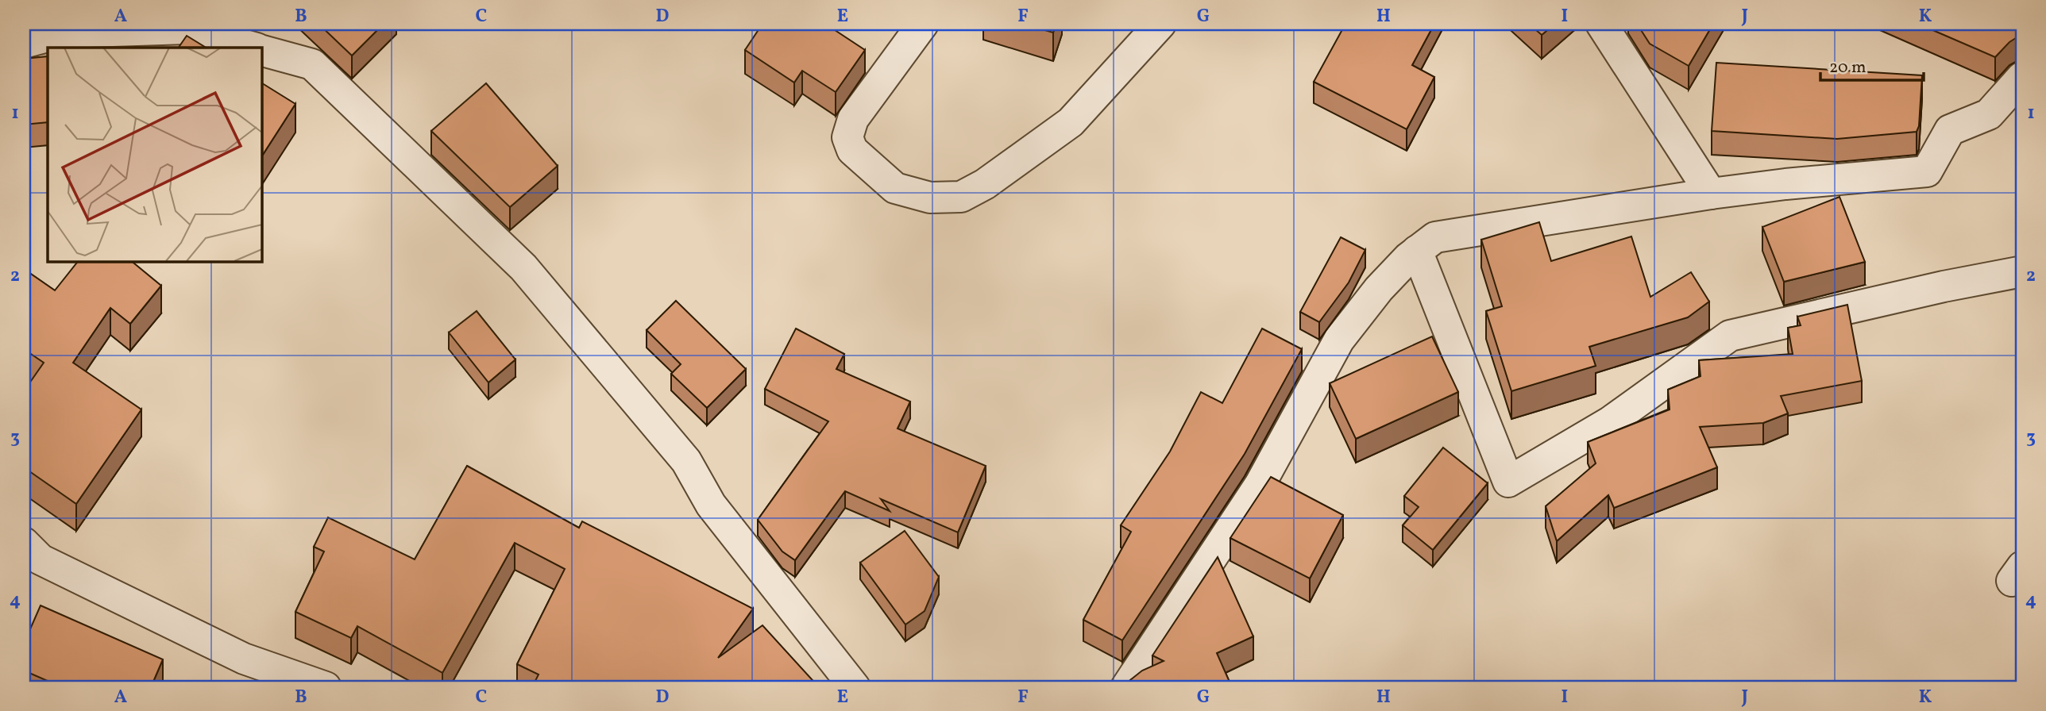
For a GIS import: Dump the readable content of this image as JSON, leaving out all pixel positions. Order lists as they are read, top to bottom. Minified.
{"scale_bar":"20 m","grid":{"columns":["A","B","C","D","E","F","G","H","I","J","K"],"rows":["1","2","3","4"]}}
